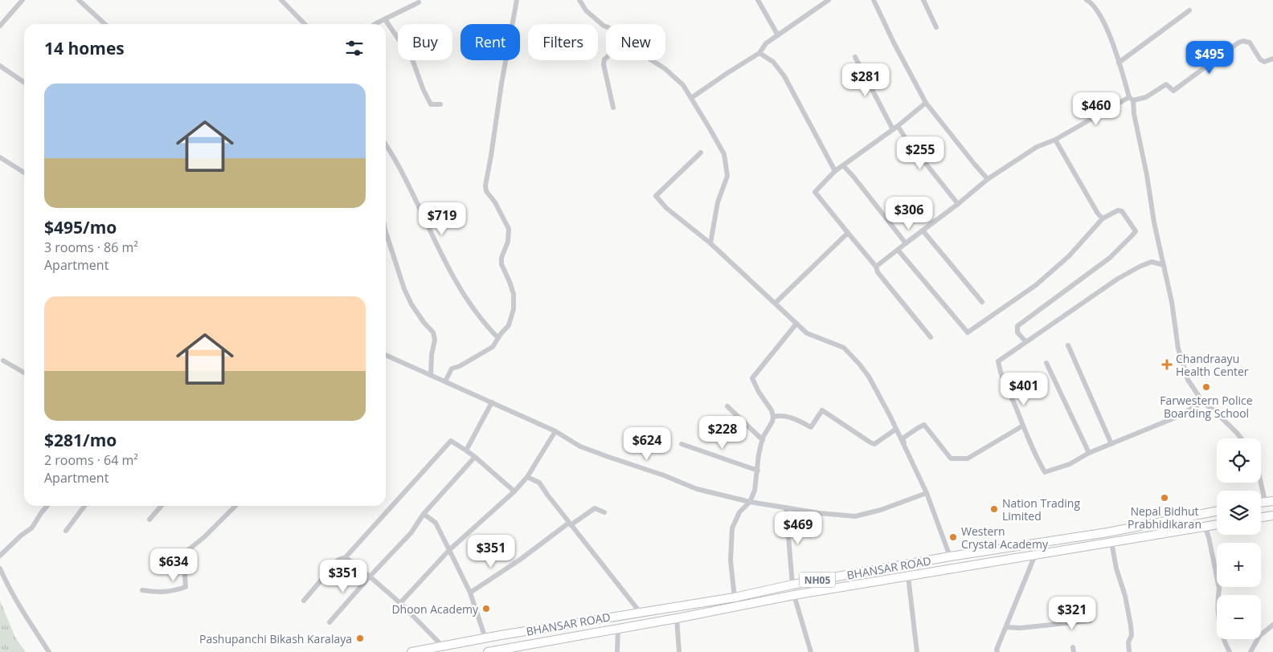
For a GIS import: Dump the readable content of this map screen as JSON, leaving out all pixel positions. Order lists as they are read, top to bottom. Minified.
{"streets":{"highway":["BHANSAR ROAD","NH05"]},"places":{"health":["Chandraayu Health Center"],"other":["Farwestern Police Boarding School","Nepal Bidhut Prabhidikaran","Nation Trading Limited","Western Crystal Academy","Dhoon Academy","Pashupanchi Bikash Karalaya"]},"page":{"chip":["Buy","Rent","Filters","New"],"heading":"14 homes","price":["$495","$281","$460","$255","$306","$719","$401","$228","$624","$469","$351","$634","$351","$321"],"list":[{"name":"$495/mo","note":"3 rooms · 86 m² · Apartment"},{"name":"$281/mo","note":"2 rooms · 64 m² · Apartment"}],"map_buttons":["+","−"]}}
